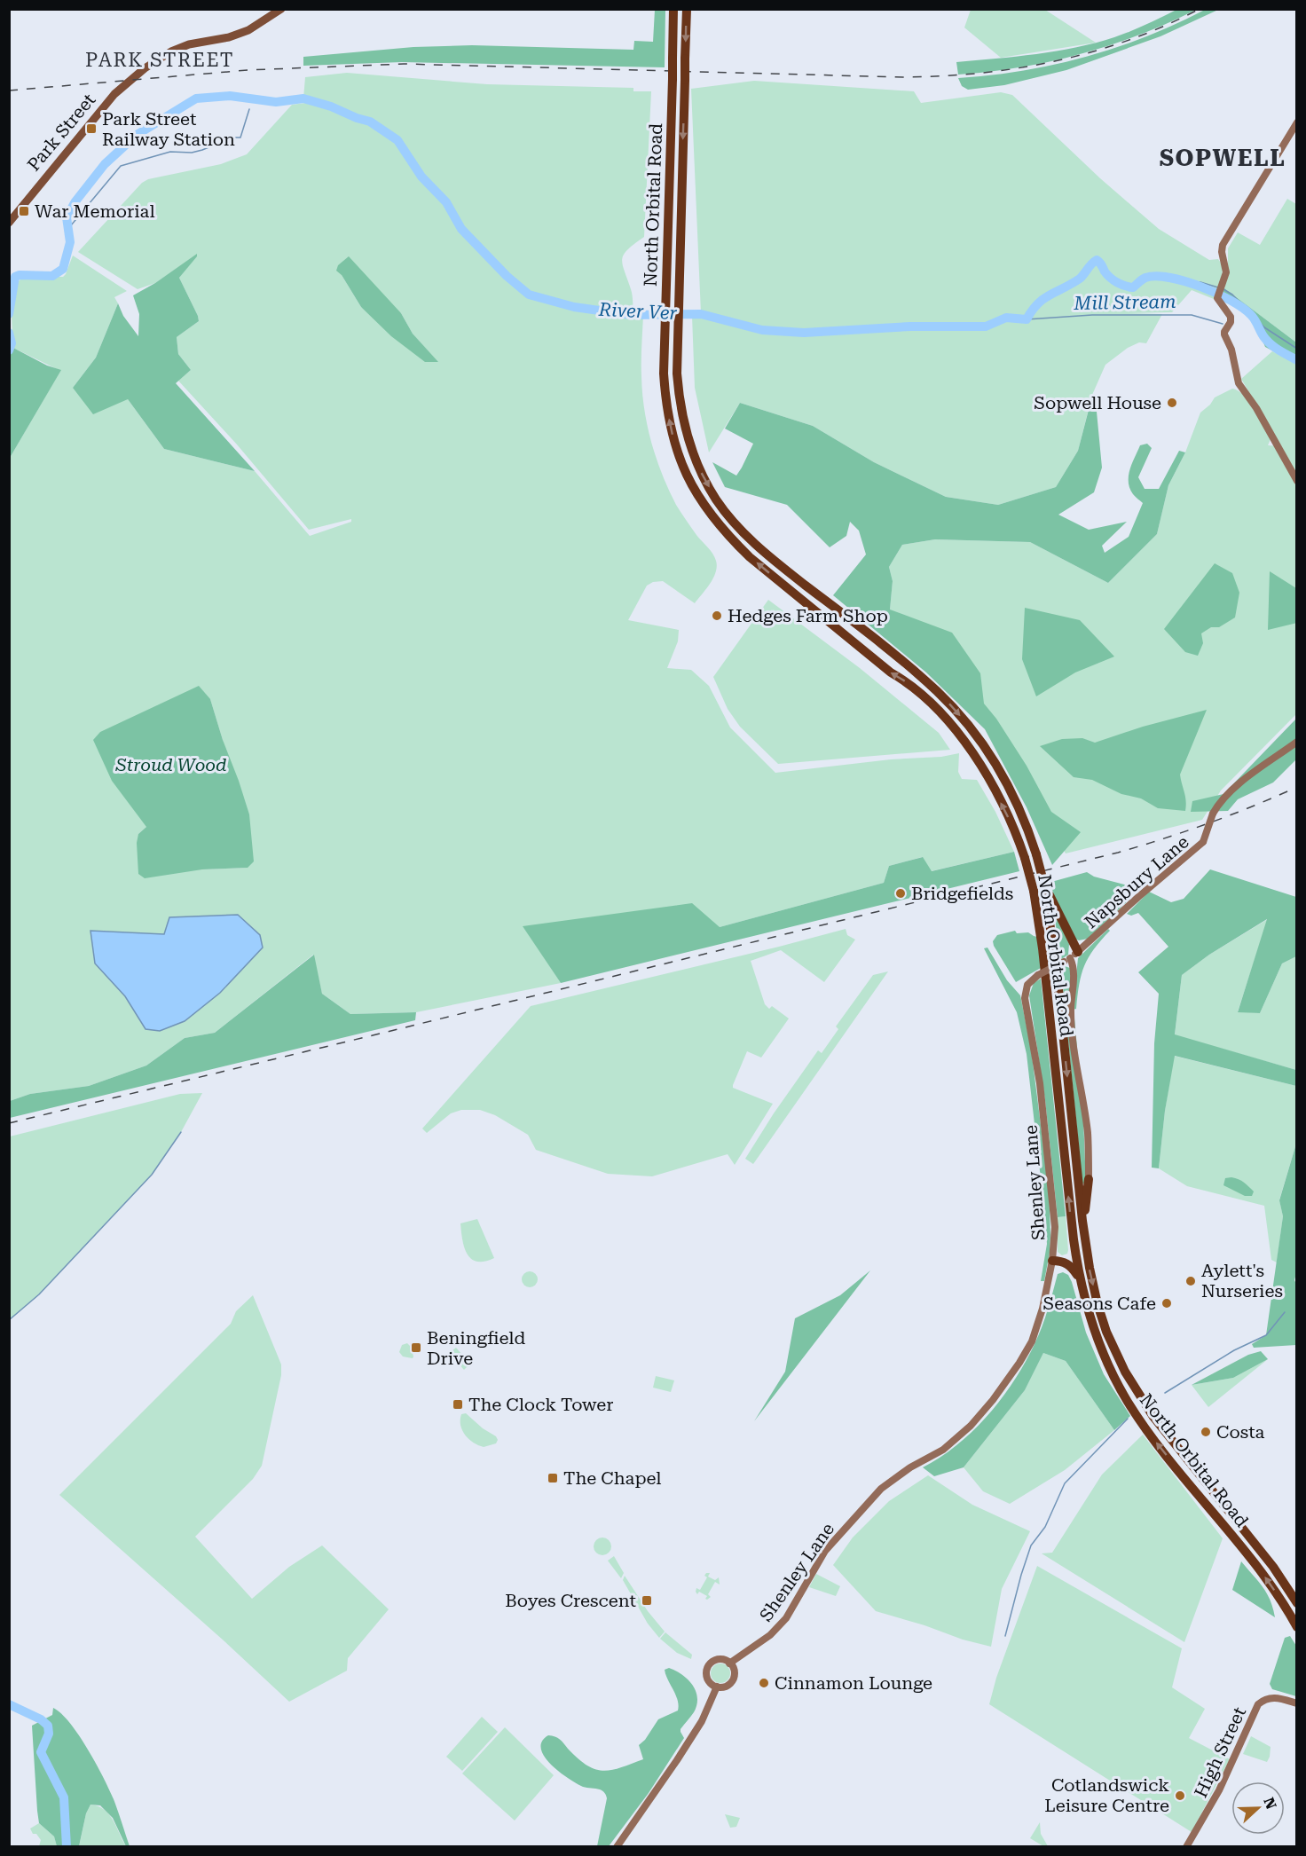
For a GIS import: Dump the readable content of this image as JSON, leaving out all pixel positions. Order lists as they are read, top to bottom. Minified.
{"streets":{"highway":["North Orbital Road"],"main road":["Park Street"],"street":["Napsbury Lane","Shenley Lane","High Street"]},"crossings":[["Napsbury Lane","Shenley Lane"]],"districts":["PARK STREET","SOPWELL"],"water":["Mill Stream","River Ver"],"parks":["Stroud Wood"],"places":{"transit":["Park Street Railway Station","War Memorial","Beningfield Drive","The Clock Tower","The Chapel","Boyes Crescent"],"other":["Sopwell House","Hedges Farm Shop","Bridgefields","Aylett's Nurseries","Seasons Cafe","Costa","Cinnamon Lounge","Cotlandswick Leisure Centre"]},"north":"right"}
